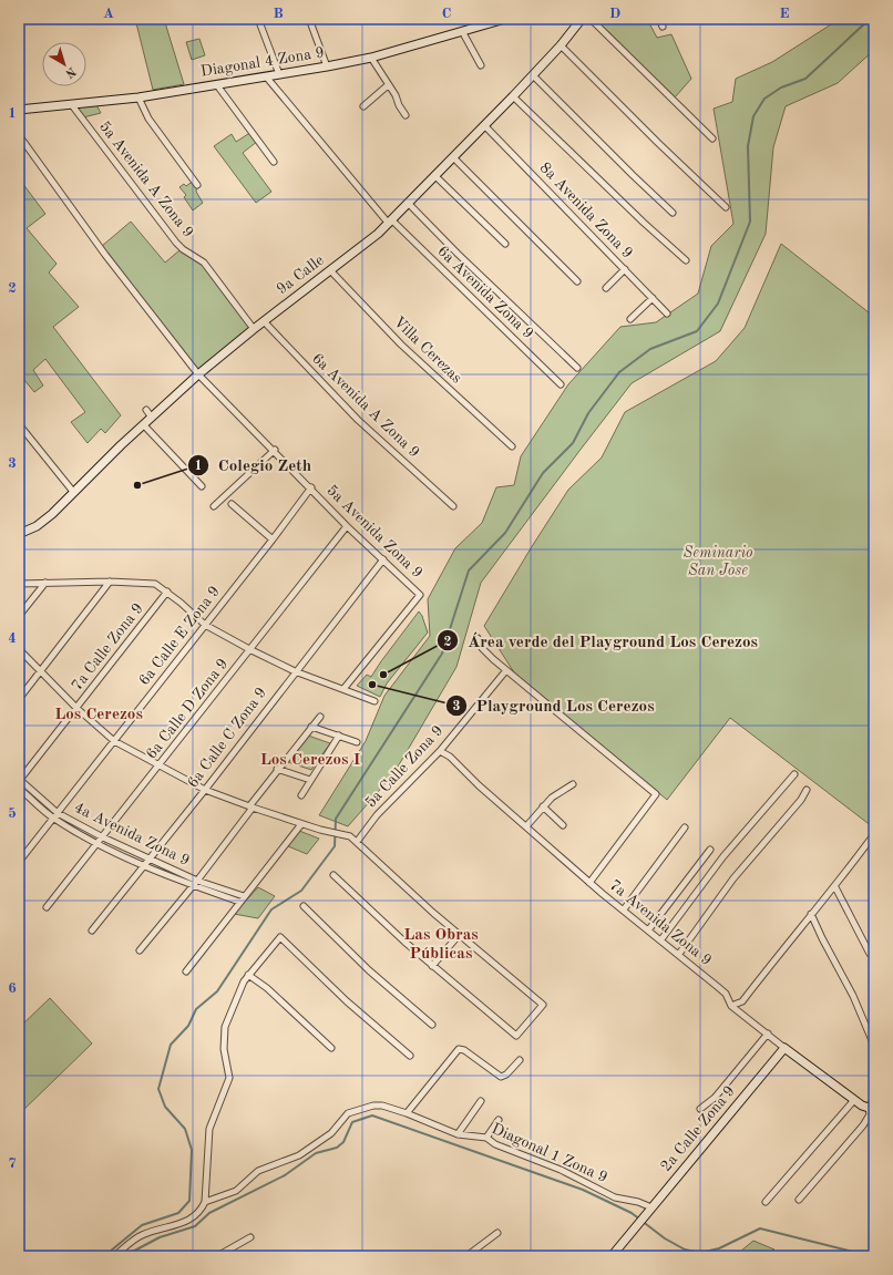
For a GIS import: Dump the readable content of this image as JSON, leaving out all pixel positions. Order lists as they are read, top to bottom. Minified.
{"streets":{"street":["Diagonal 4 Zona 9","5a Avenida A Zona 9","8a Avenida Zona 9","9a Calle","6a Avenida Zona 9","Villa Cerezas","6a Avenida A Zona 9","5a Avenida Zona 9","6a Calle E Zona 9","7a Calle Zona 9","6a Calle D Zona 9","6a Calle C Zona 9","5a Calle Zona 9","4a Avenida Zona 9","7a Avenida Zona 9","2a Calle Zona 9","Diagonal 1 Zona 9"]},"crossings":[["Diagonal 4 Zona 9","5a Avenida A Zona 9"],["Diagonal 4 Zona 9","6a Avenida Zona 9"],["5a Avenida A Zona 9","9a Calle"],["8a Avenida Zona 9","9a Calle"],["9a Calle","6a Avenida Zona 9"],["9a Calle","Villa Cerezas"],["9a Calle","6a Avenida A Zona 9"],["9a Calle","5a Avenida Zona 9"],["5a Avenida Zona 9","6a Calle E Zona 9"],["5a Avenida Zona 9","6a Calle D Zona 9"],["5a Avenida Zona 9","6a Calle C Zona 9"],["6a Calle E Zona 9","4a Avenida Zona 9"],["7a Calle Zona 9","4a Avenida Zona 9"],["6a Calle D Zona 9","4a Avenida Zona 9"],["6a Calle C Zona 9","4a Avenida Zona 9"],["5a Calle Zona 9","7a Avenida Zona 9"],["7a Avenida Zona 9","2a Calle Zona 9"],["2a Calle Zona 9","Diagonal 1 Zona 9"]],"districts":["Los Cerezos","Los Cerezos I","Las Obras Públicas"],"parks":["Seminario San Jose"],"places":["Colegio Zeth","Área verde del Playground Los Cerezos","Playground Los Cerezos"],"north":"bottom right","grid":{"columns":["A","B","C","D","E"],"rows":["1","2","3","4","5","6","7"]}}
